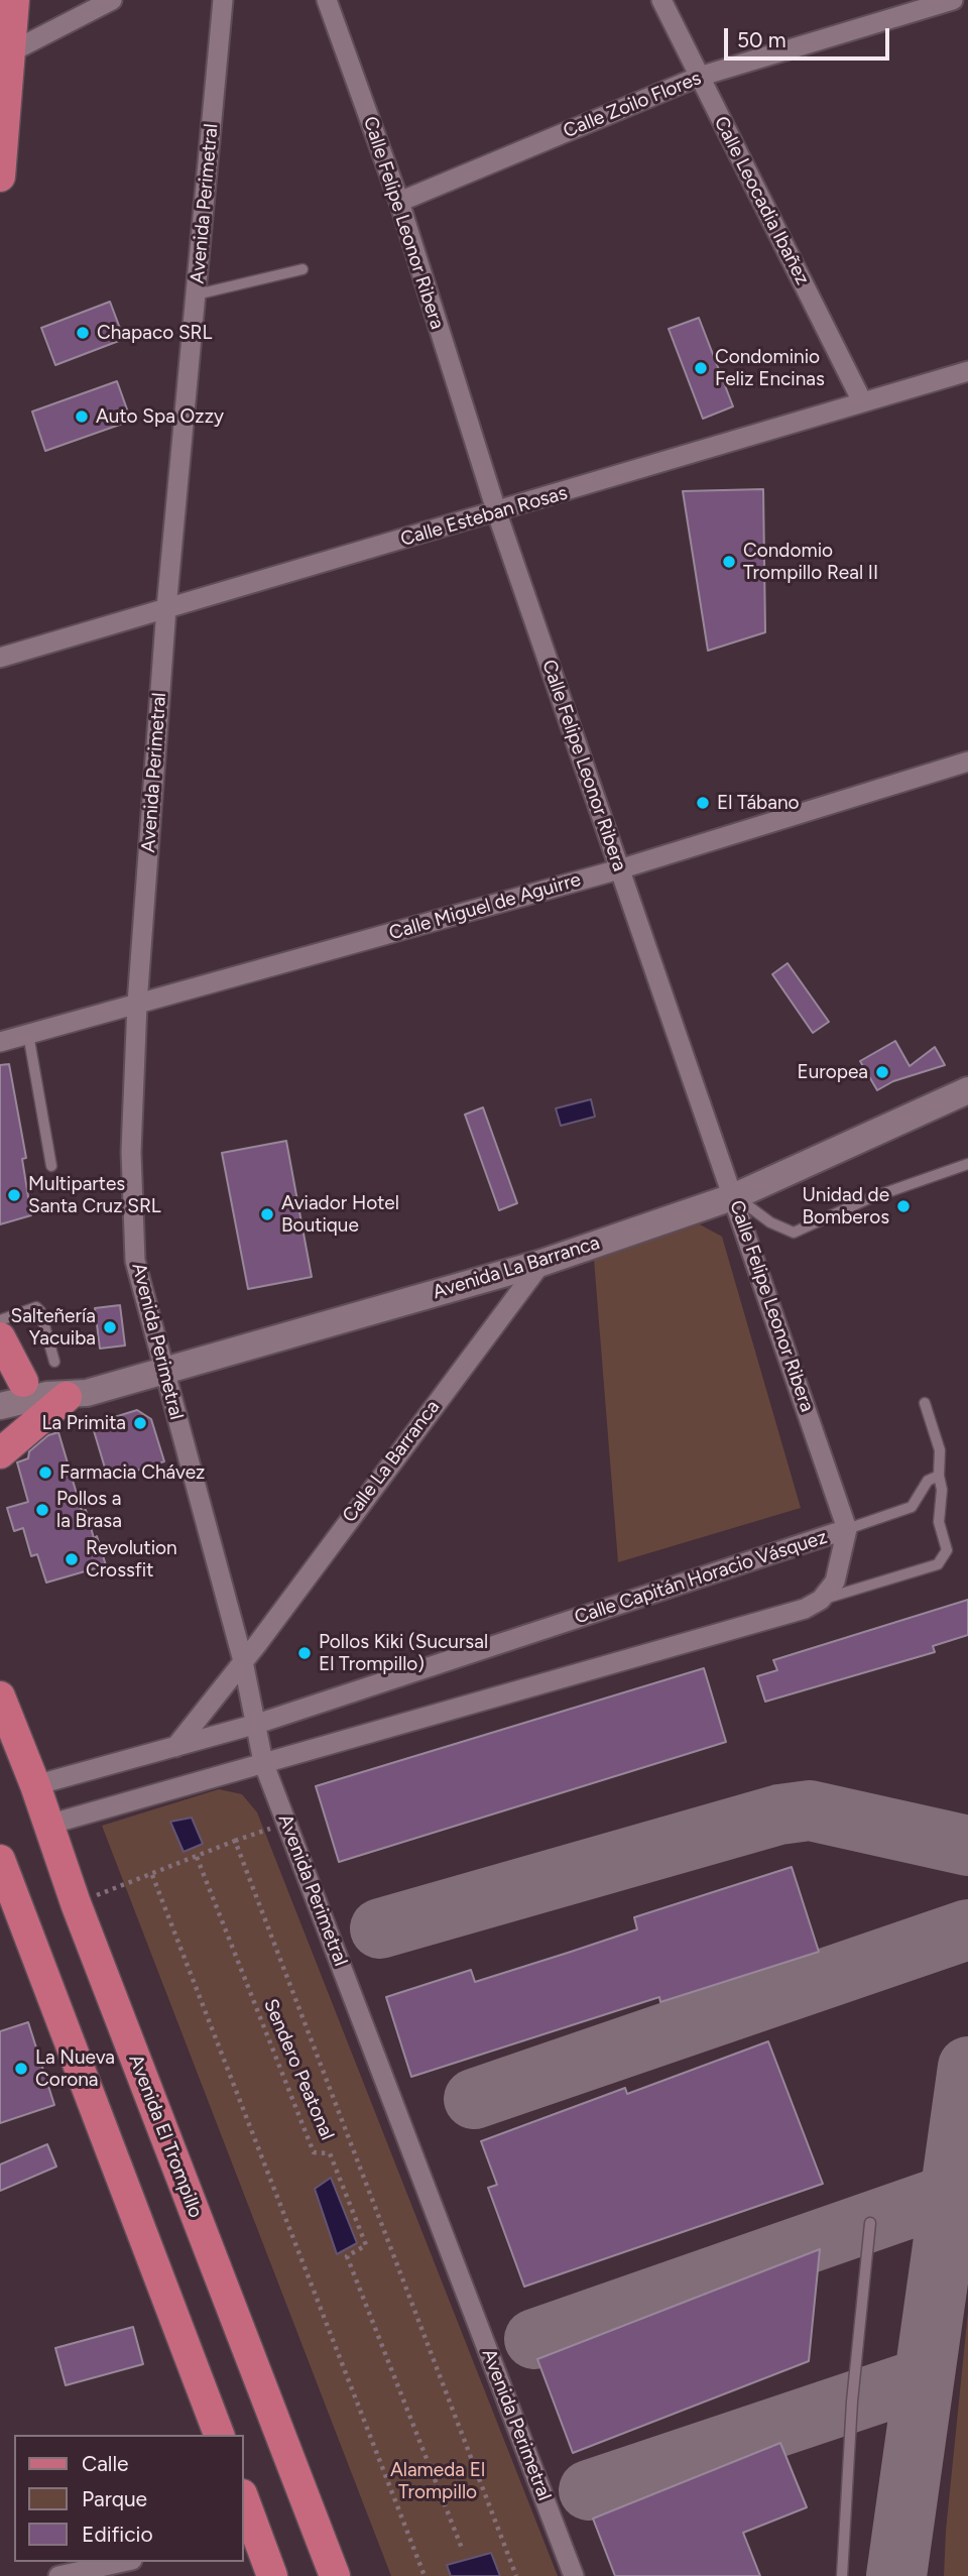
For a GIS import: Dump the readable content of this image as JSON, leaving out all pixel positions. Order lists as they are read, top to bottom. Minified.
{"streets":{"main road":["Avenida El Trompillo"],"street":["Calle Zoilo Flores","Calle Leocadia Ibañez","Avenida Perimetral","Calle Felipe Leonor Ribera","Calle Esteban Rosas","Calle Miguel de Aguirre","Avenida La Barranca","Calle La Barranca","Calle Capitán Horacio Vásquez"],"path":["Sendero Peatonal"]},"crossings":[["Calle Zoilo Flores","Calle Leocadia Ibañez"],["Calle Zoilo Flores","Calle Felipe Leonor Ribera"],["Calle Leocadia Ibañez","Calle Esteban Rosas"],["Avenida Perimetral","Calle Esteban Rosas"],["Avenida Perimetral","Calle Miguel de Aguirre"],["Avenida Perimetral","Avenida La Barranca"],["Avenida Perimetral","Calle La Barranca"],["Avenida Perimetral","Calle Capitán Horacio Vásquez"],["Calle Felipe Leonor Ribera","Calle Esteban Rosas"],["Calle Felipe Leonor Ribera","Calle Miguel de Aguirre"],["Calle Felipe Leonor Ribera","Avenida La Barranca"],["Calle Felipe Leonor Ribera","Calle Capitán Horacio Vásquez"],["Avenida La Barranca","Calle La Barranca"],["Calle La Barranca","Calle Capitán Horacio Vásquez"],["Calle Capitán Horacio Vásquez","Avenida El Trompillo"]],"parks":["Alameda El Trompillo"],"places":["Chapaco SRL","Condominio Feliz Encinas","Auto Spa Ozzy","Condomio Trompillo Real II","El Tábano","Europea","Multipartes Santa Cruz SRL","Unidad de Bomberos","Aviador Hotel Boutique","Salteñería Yacuiba","La Primita","Farmacia Chávez","Pollos a la Brasa","Revolution Crossfit","Pollos Kiki (Sucursal El Trompillo)","La Nueva Corona"],"legend":["Calle","Parque","Edificio"],"scale_bar":"50 m"}
